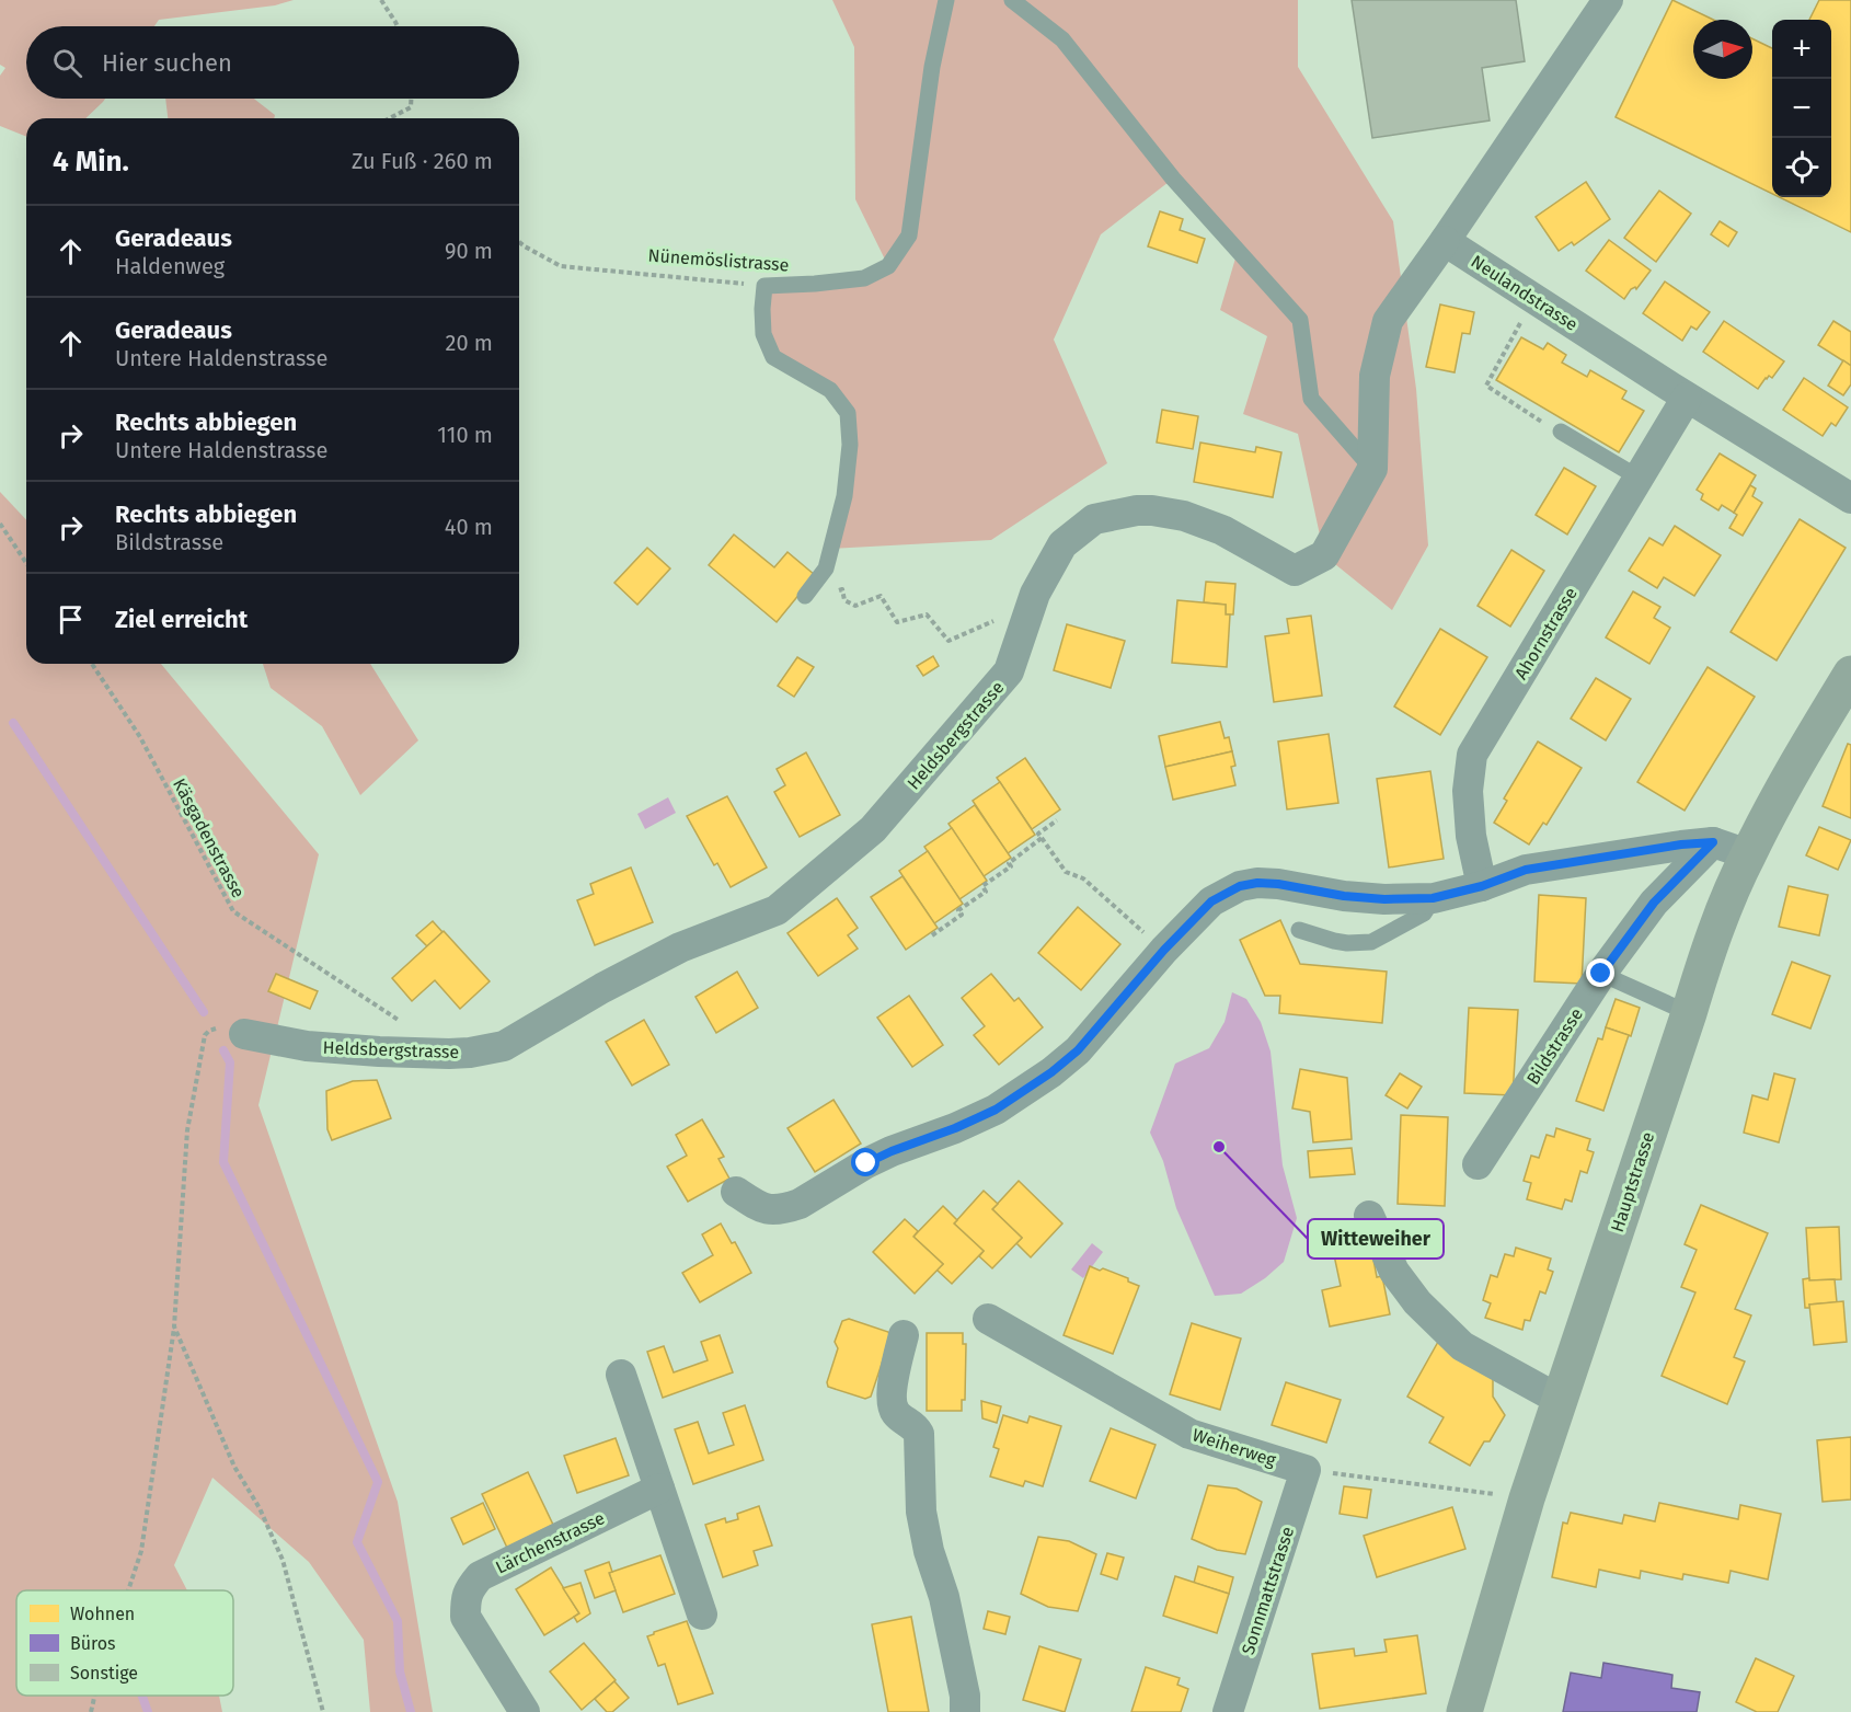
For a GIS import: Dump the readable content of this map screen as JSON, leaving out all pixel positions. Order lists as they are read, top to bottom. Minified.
{"streets":{"main road":["Hauptstrasse"],"street":["Neulandstrasse","Ahornstrasse","Heldsbergstrasse","Bildstrasse","Weiherweg","Lärchenstrasse","Sonnmattstrasse"],"lane":["Nünemöslistrasse"],"path":["Käsgadenstrasse"]},"crossings":[["Neulandstrasse","Ahornstrasse"],["Neulandstrasse","Heldsbergstrasse"],["Weiherweg","Sonnmattstrasse"]],"places":["Witteweiher"],"legend":["Wohnen","Büros","Sonstige"],"north":"right","page":{"map_buttons":["+","−"],"search":"Hier suchen","heading":["4 Min.","Zu Fuß · 260 m"],"list":[["Geradeaus","Haldenweg","90 m"],["Geradeaus","Untere Haldenstrasse","20 m"],["Rechts abbiegen","Untere Haldenstrasse","110 m"],["Rechts abbiegen","Bildstrasse","40 m"],"Ziel erreicht"]}}
